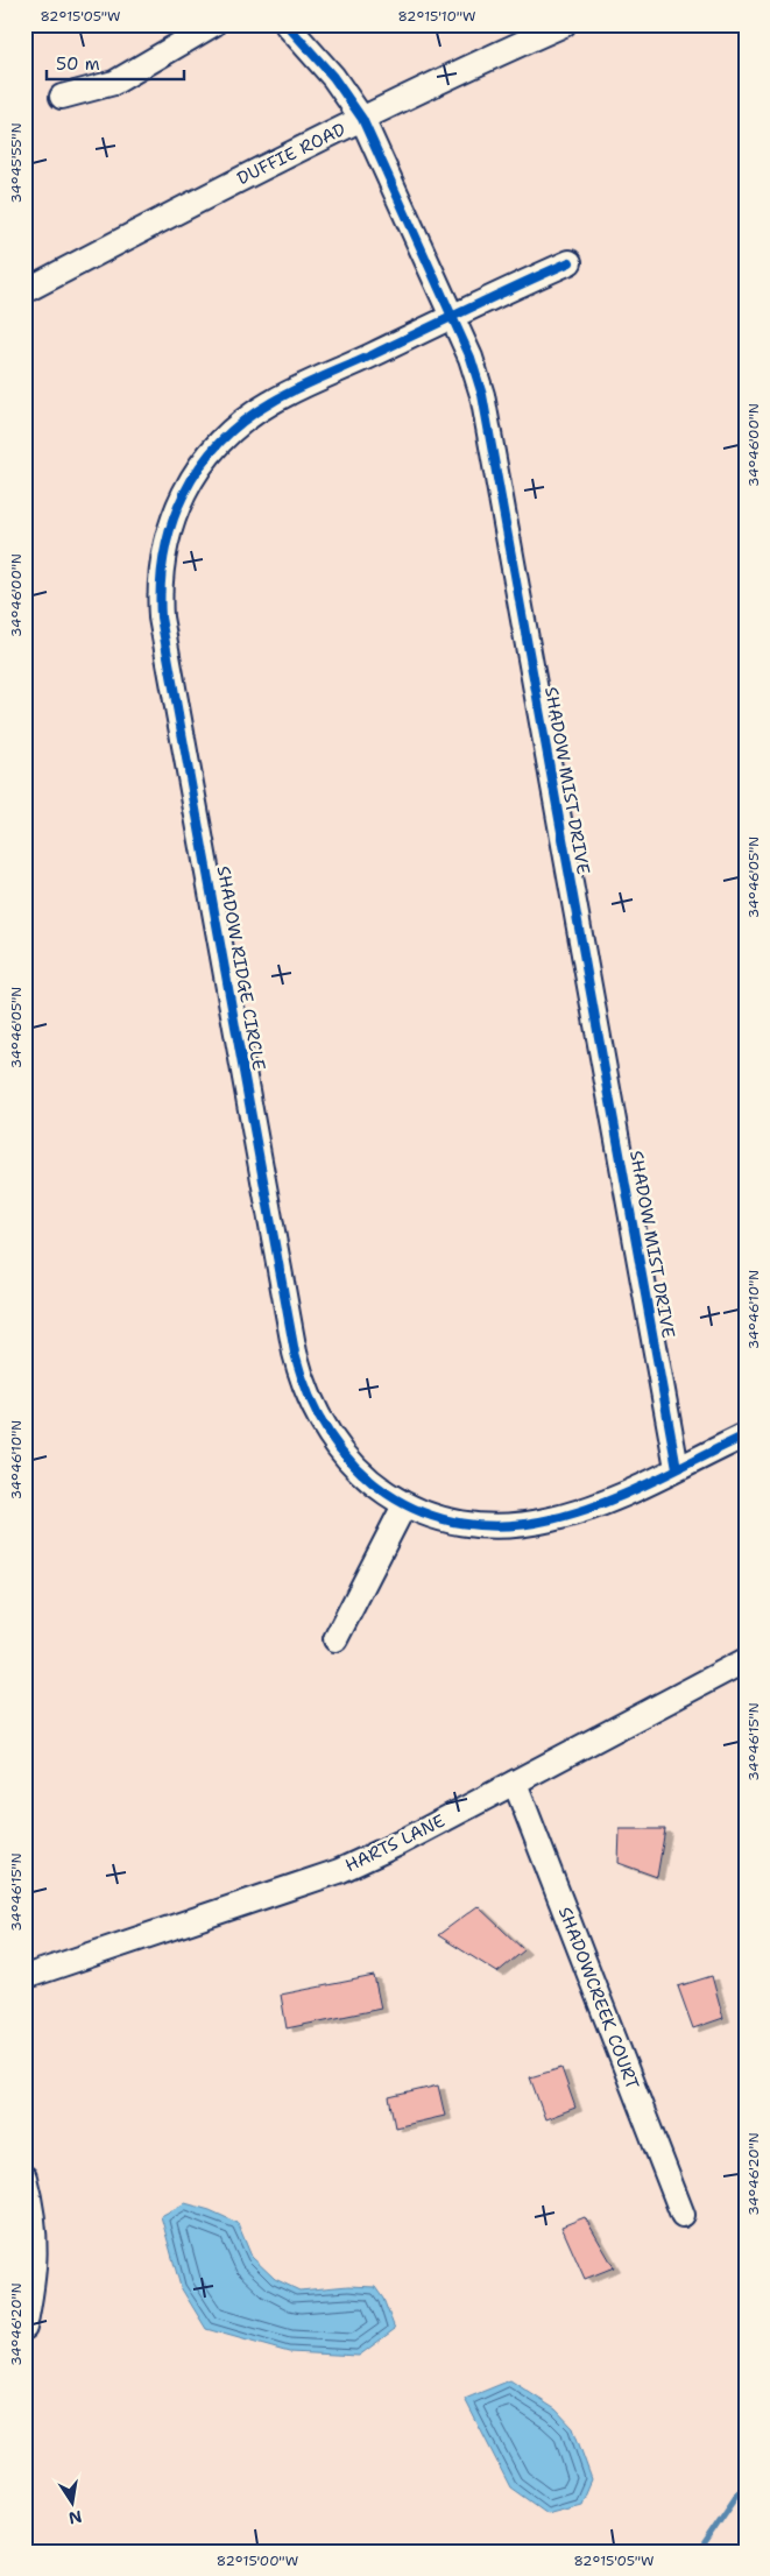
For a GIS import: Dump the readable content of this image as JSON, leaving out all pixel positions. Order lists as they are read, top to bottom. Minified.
{"streets":{"street":["DUFFIE ROAD","SHADOW MIST DRIVE","SHADOW RIDGE CIRCLE","HARTS LANE","SHADOWCREEK COURT"]},"crossings":[["DUFFIE ROAD","SHADOW MIST DRIVE"],["SHADOW MIST DRIVE","SHADOW RIDGE CIRCLE"],["HARTS LANE","SHADOWCREEK COURT"]],"scale_bar":"50 m","north":"bottom","coordinates":["82°15'05\"W","82°15'10\"W","34°45'55\"N","34°46'00\"N","34°46'05\"N","34°46'10\"N","34°46'15\"N","34°46'20\"N","82°15'00\"W"]}
